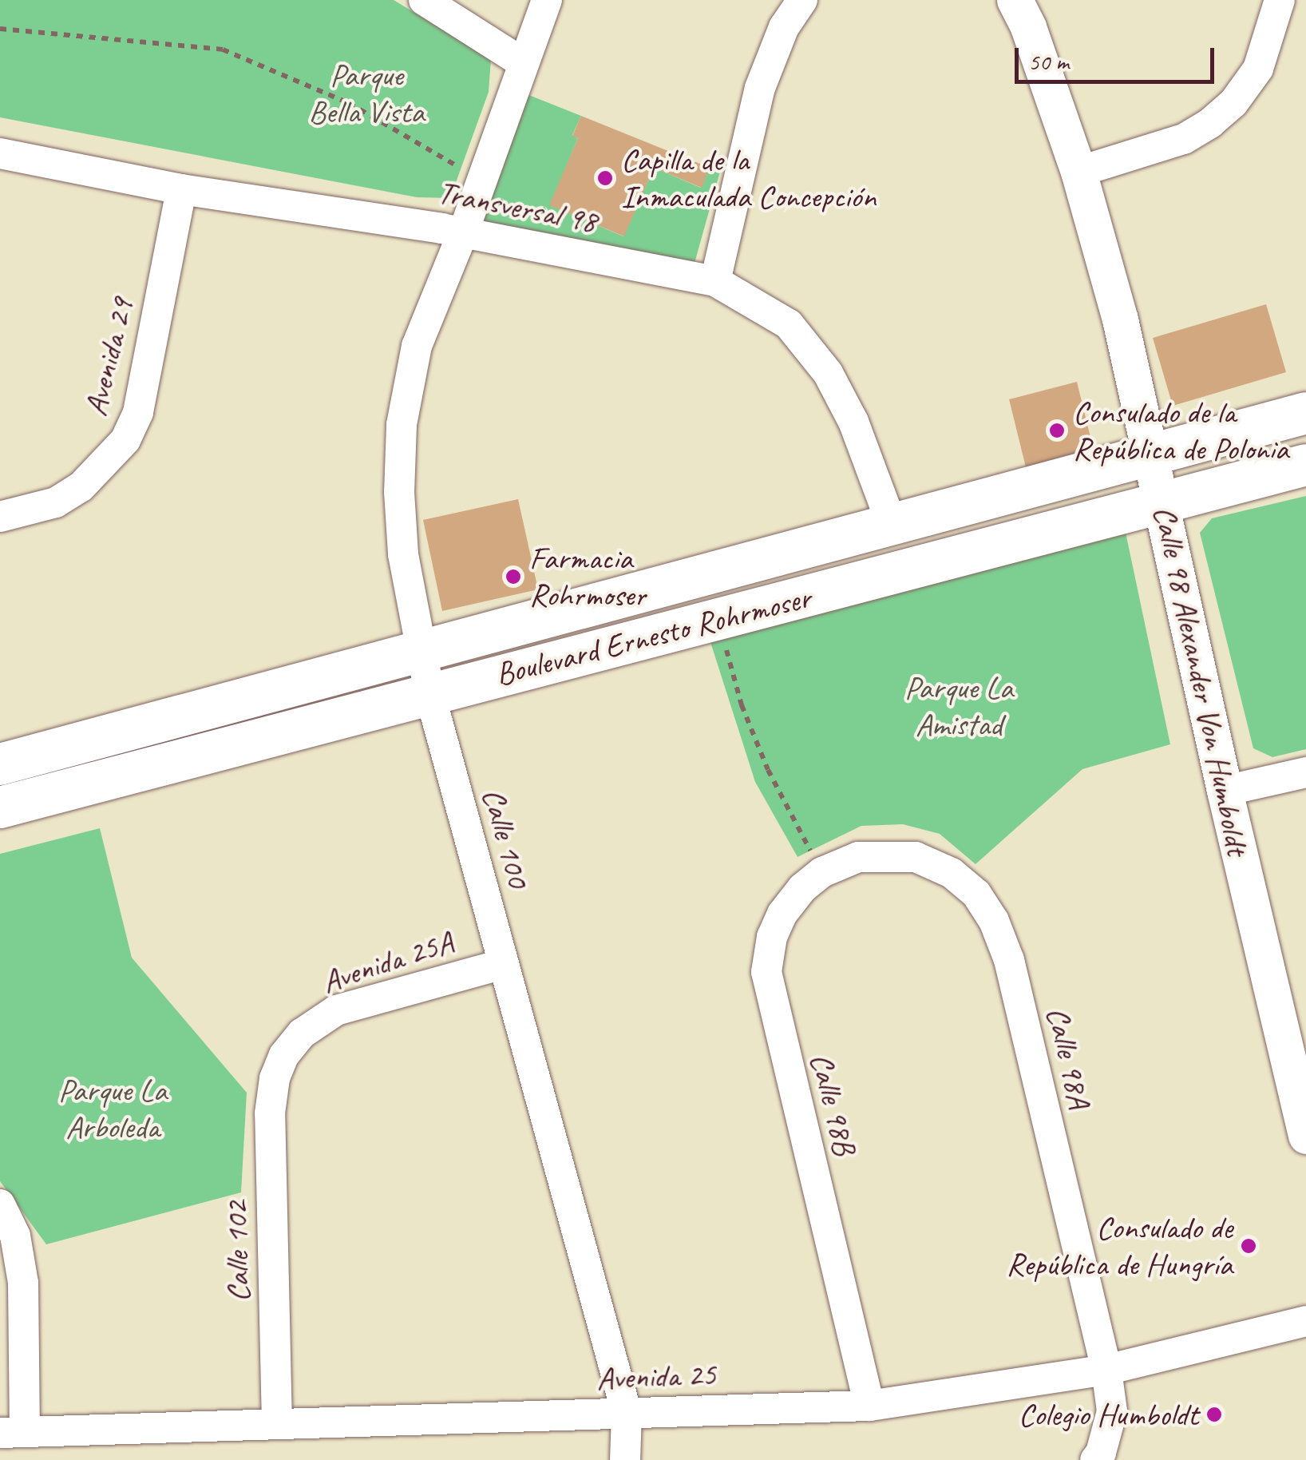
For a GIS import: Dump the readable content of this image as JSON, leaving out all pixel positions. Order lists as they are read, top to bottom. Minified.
{"streets":{"main road":["Boulevard Ernesto Rohrmoser"],"street":["Transversal 98","Avenida 29","Calle 98 Alexander Von Humboldt","Calle 100","Avenida 25A","Calle 98A","Calle 98B","Calle 102","Avenida 25"]},"crossings":[["Transversal 98","Avenida 29"],["Transversal 98","Boulevard Ernesto Rohrmoser"],["Transversal 98","Calle 100"],["Boulevard Ernesto Rohrmoser","Calle 98 Alexander Von Humboldt"],["Boulevard Ernesto Rohrmoser","Calle 100"],["Calle 100","Avenida 25A"],["Calle 100","Avenida 25"],["Avenida 25A","Calle 102"],["Calle 98A","Calle 98B"],["Calle 98A","Avenida 25"],["Calle 98B","Avenida 25"],["Calle 102","Avenida 25"]],"parks":["Parque Bella Vista","Parque La Amistad","Parque La Arboleda"],"places":["Capilla de la Inmaculada Concepción","Consulado de la República de Polonia","Farmacia Rohrmoser","Consulado de República de Hungría","Colegio Humboldt"],"scale_bar":"50 m"}
